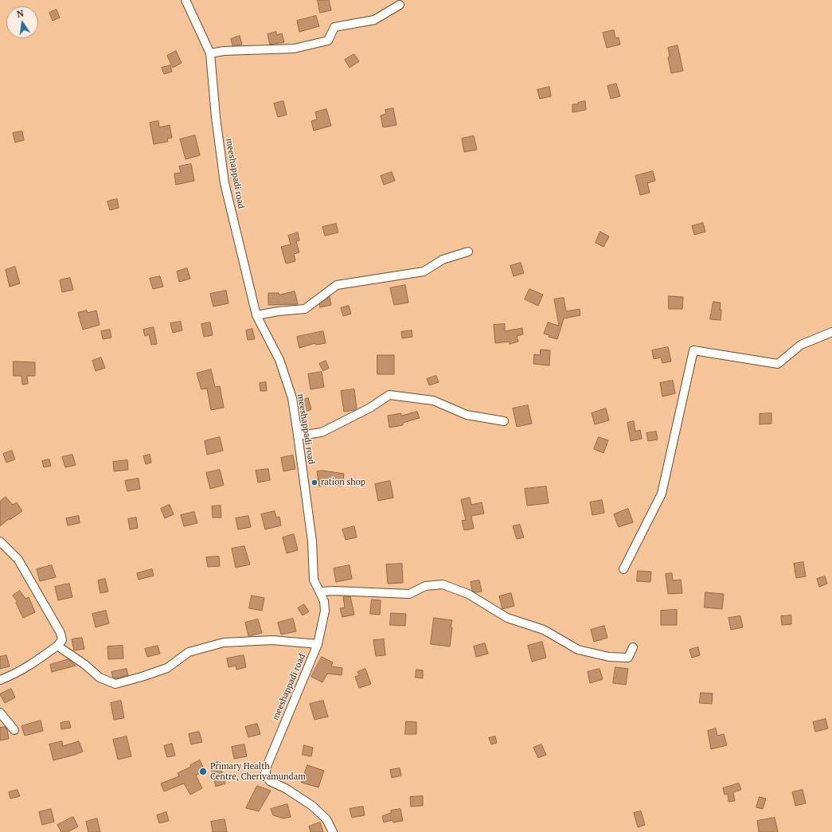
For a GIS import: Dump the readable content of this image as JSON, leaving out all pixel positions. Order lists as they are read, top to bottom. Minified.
{"streets":{"street":["meeshappadi road"]},"places":["ration shop","Primary Health Centre, Cheriyamundam"],"north":"top"}
